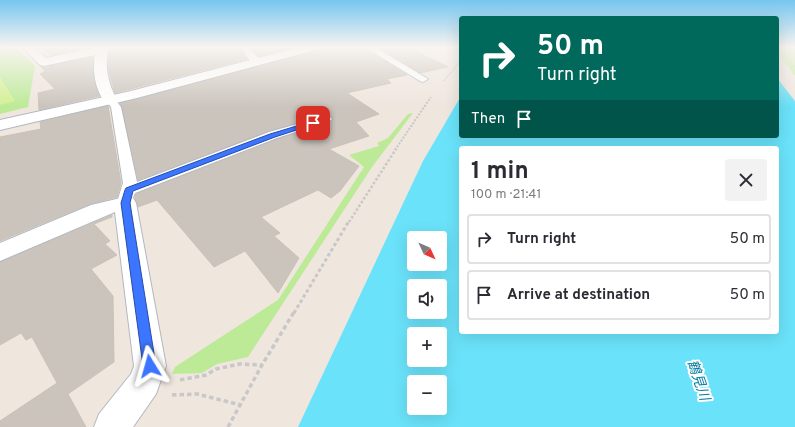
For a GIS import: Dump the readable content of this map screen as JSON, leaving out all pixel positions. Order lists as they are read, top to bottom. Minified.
{"water":["鶴見川"],"north":"bottom right","page":{"turn":["50 m","Turn right"],"then":"Then","heading":["1 min","100 m · 21:41"],"list":[{"name":"Turn right","value":"50 m"},{"name":"Arrive at destination","value":"50 m"}],"map_buttons":["+","−"]}}
